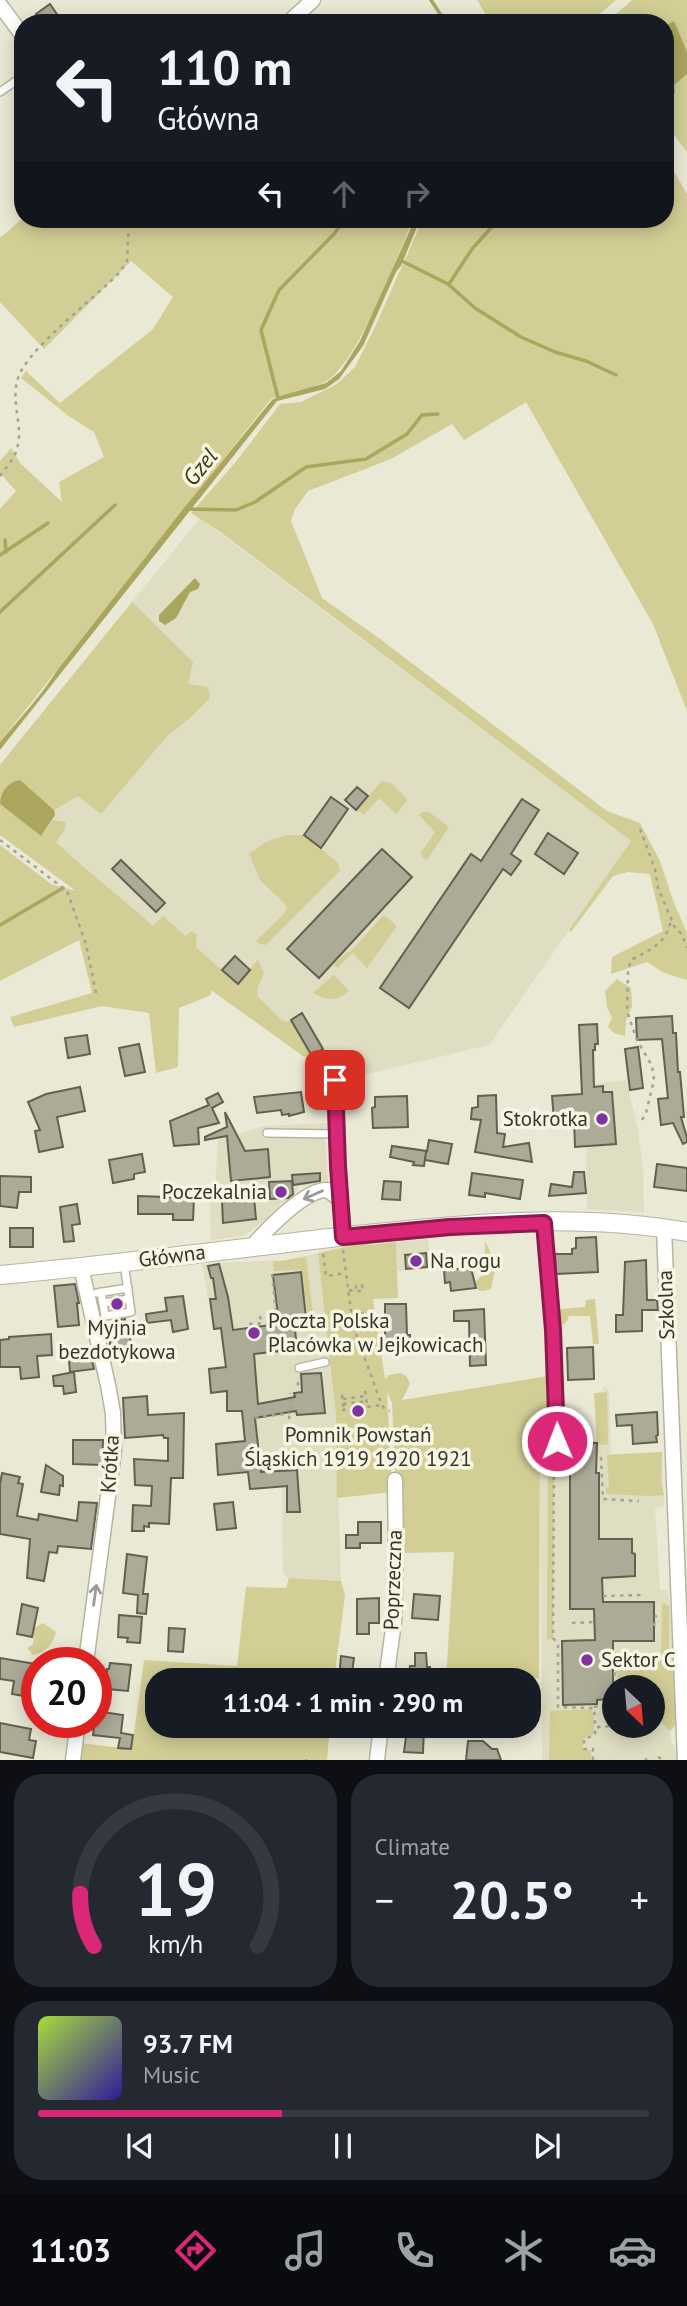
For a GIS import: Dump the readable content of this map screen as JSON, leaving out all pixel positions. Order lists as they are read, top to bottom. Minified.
{"streets":{"street":["Główna","Szkolna","Krótka","Poprzeczna"]},"crossings":[["Główna","Szkolna"],["Główna","Krótka"]],"one_way":["Krótka"],"water":["Gzel"],"places":["Stokrotka","Poczekalnia","Na rogu","Myjnia bezdotykowa","Poczta Polska Placówka w Jejkowicach","Pomnik Powstań Śląskich 1919 1920 1921","Sektor C"],"north":"bottom right","page":{"turn":["110 m","Główna"],"limit":"20","trip":"11:04 · 1 min · 290 m","tile":"Climate","heat":["−","20.5°","+"],"song":["93.7 FM","Music"],"tabs":"11:03","gauge":["19","km/h"]}}
